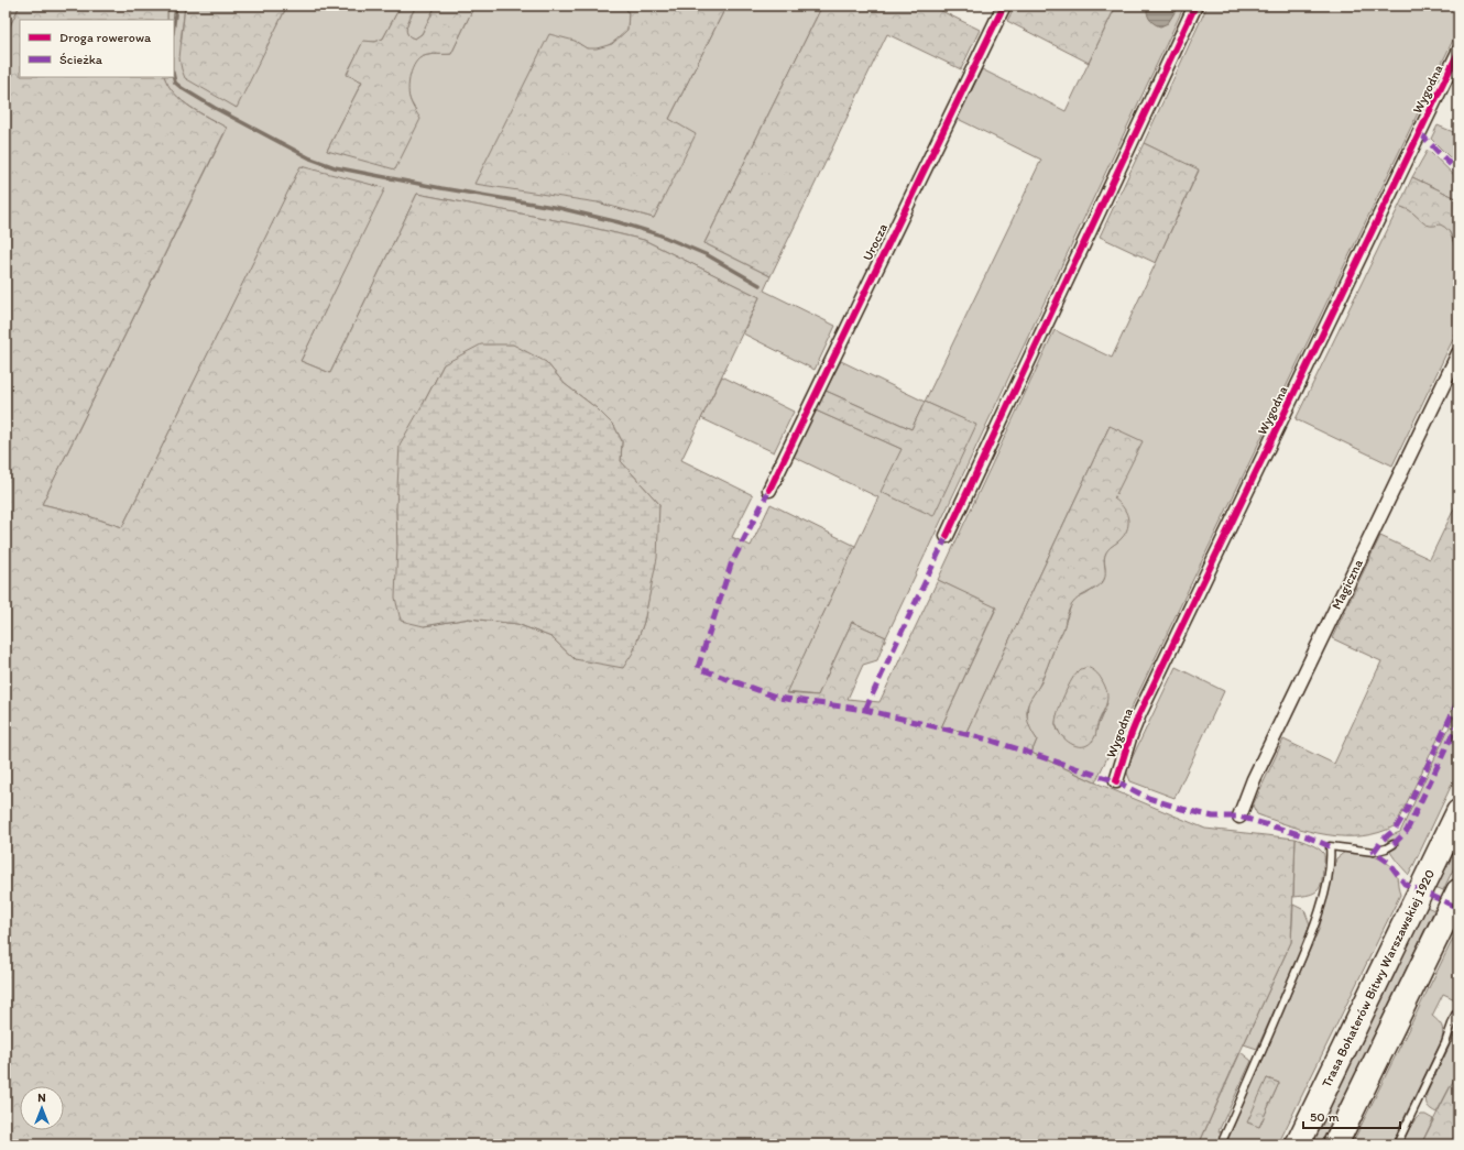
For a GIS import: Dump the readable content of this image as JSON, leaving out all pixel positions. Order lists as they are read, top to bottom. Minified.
{"streets":{"highway":["Trasa Bohaterów Bitwy Warszawskiej 1920"],"street":["Wygodna","Urocza","Magiczna"]},"legend":["Droga rowerowa","Ścieżka"],"scale_bar":"50 m","north":"top"}
